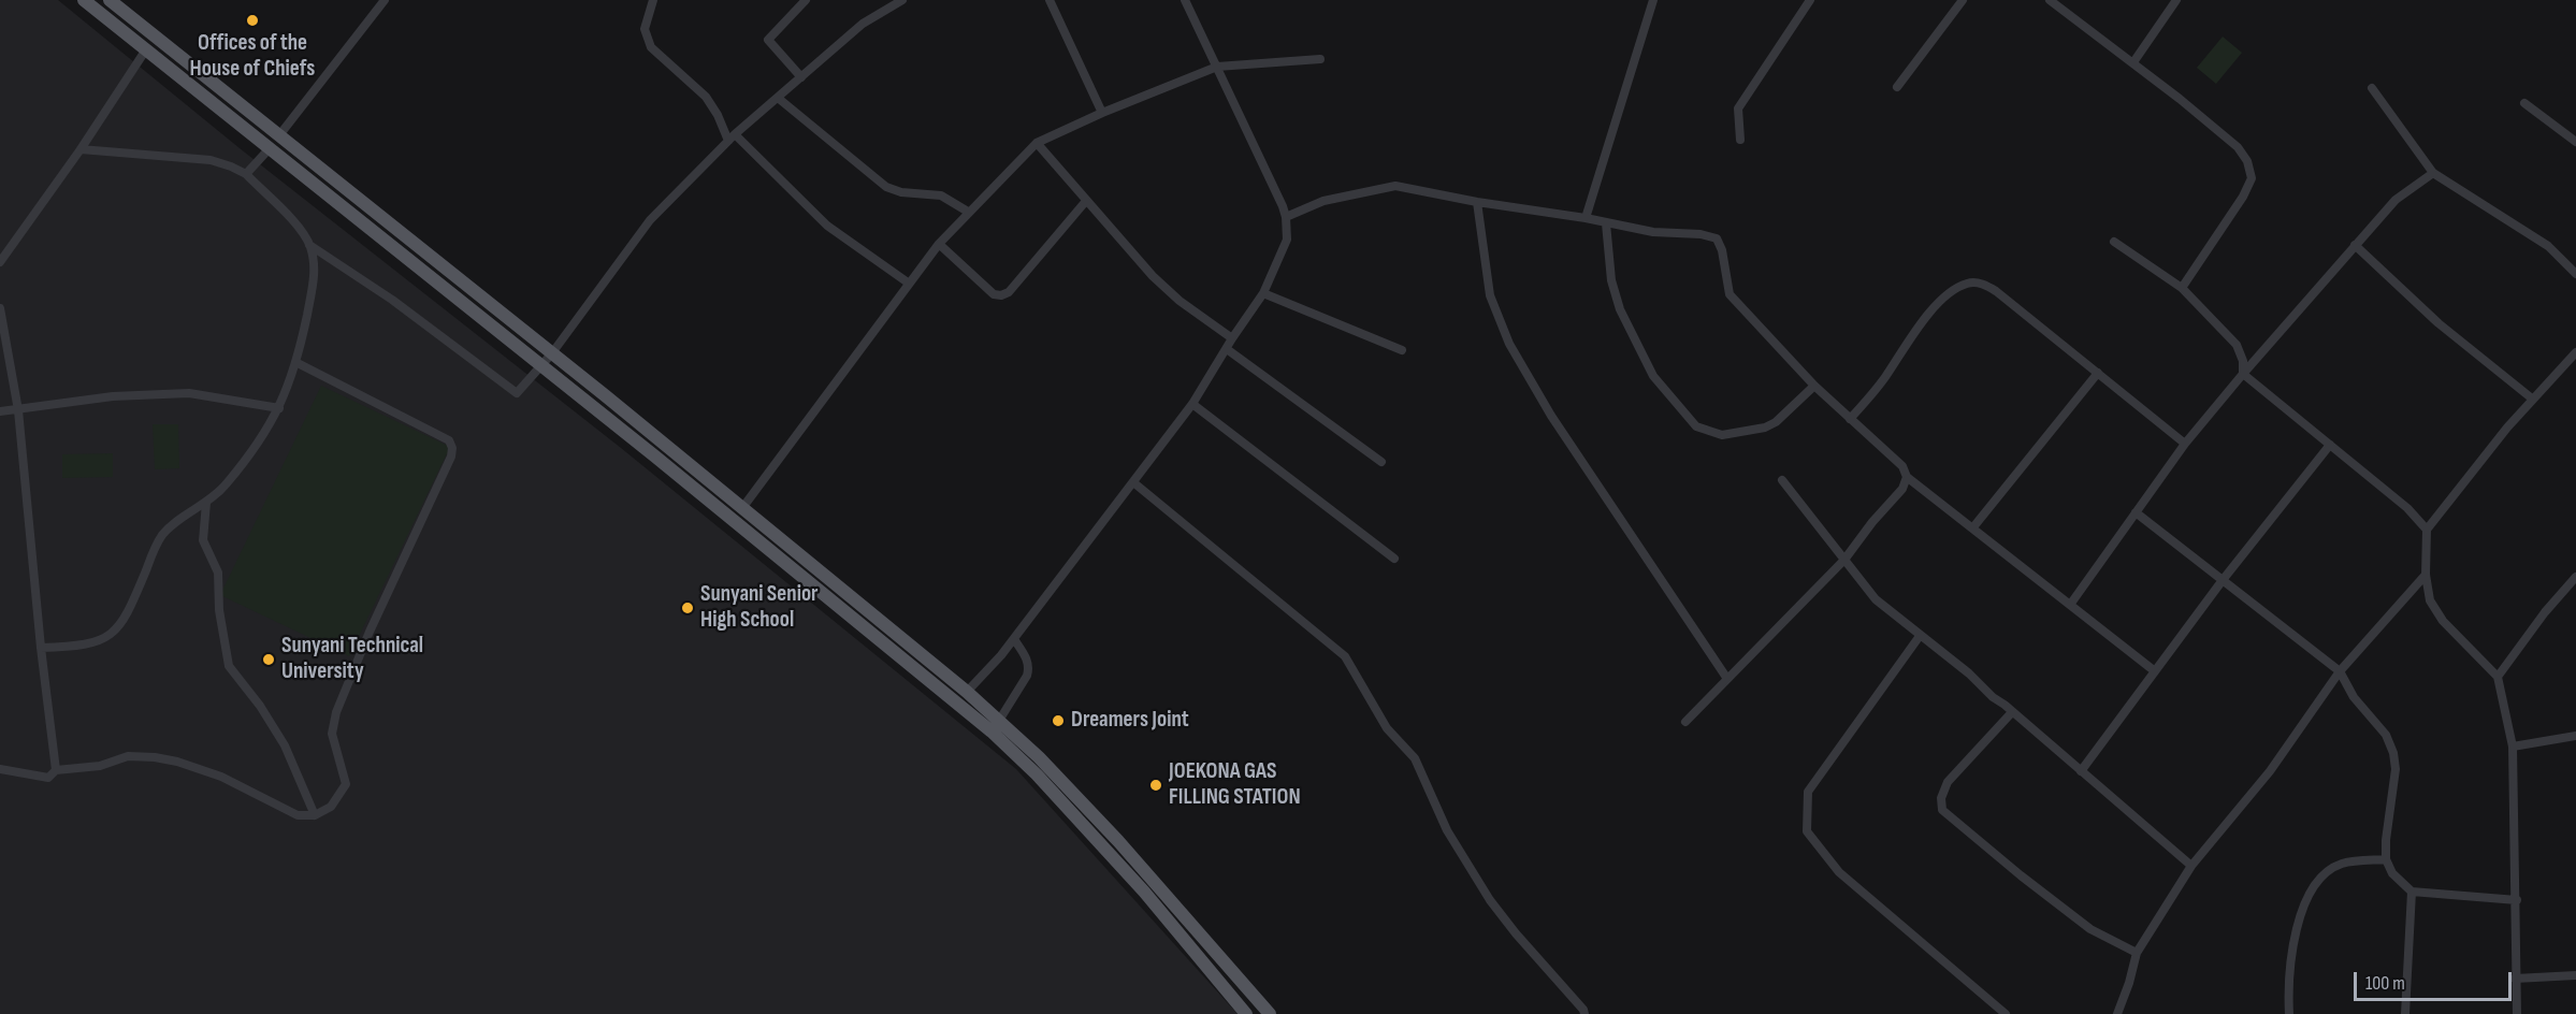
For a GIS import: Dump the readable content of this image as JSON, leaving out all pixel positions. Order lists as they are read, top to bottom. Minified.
{"places":["Offices of the House of Chiefs","Sunyani Senior High School","Sunyani Technical University","Dreamers Joint","JOEKONA GAS FILLING STATION"],"scale_bar":"100 m"}
